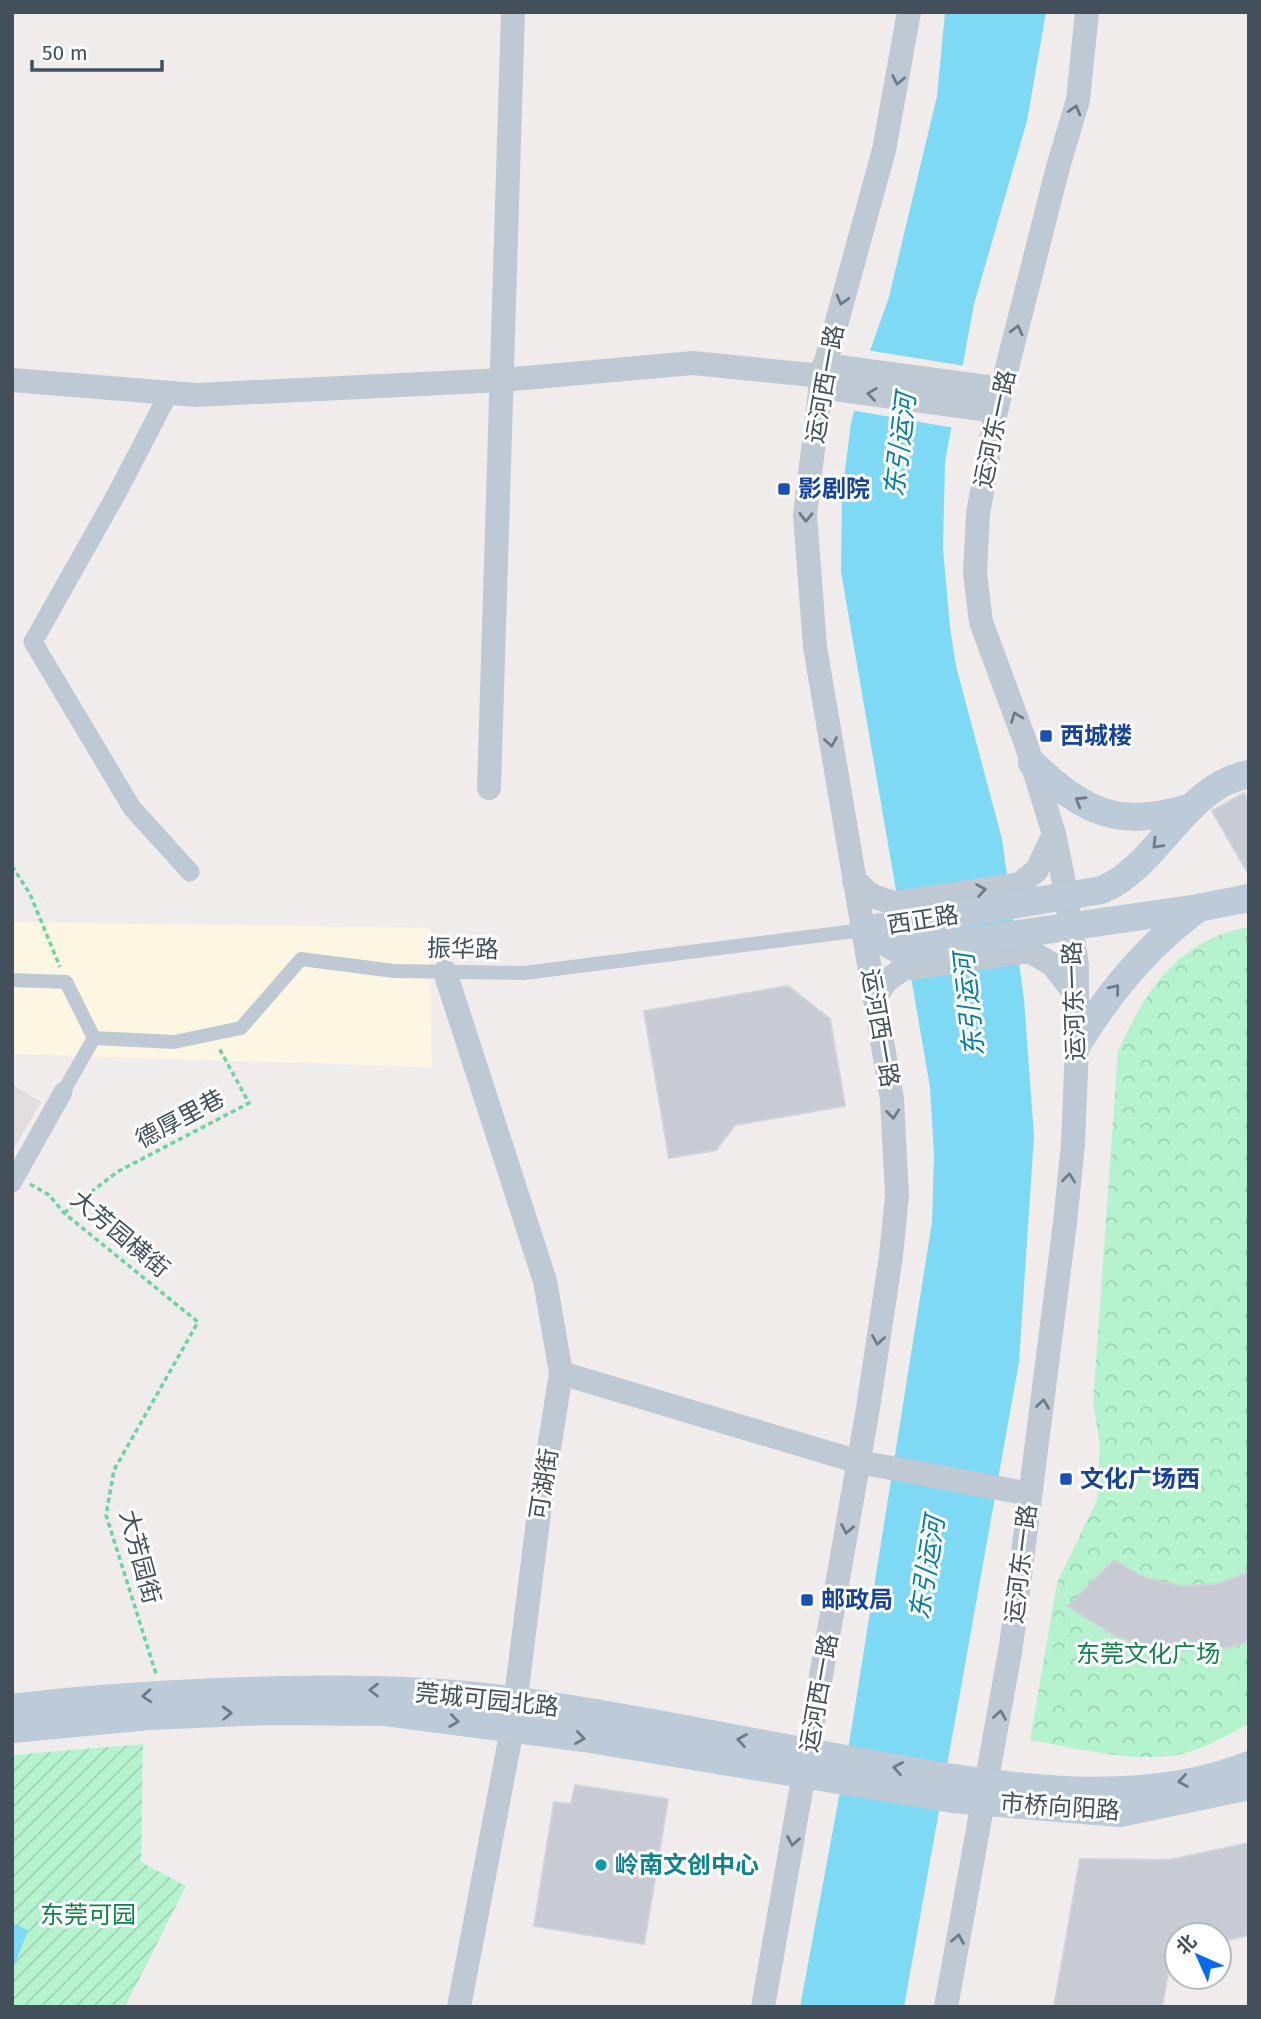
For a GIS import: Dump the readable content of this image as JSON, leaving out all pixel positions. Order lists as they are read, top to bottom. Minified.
{"streets":{"main road":["西正路","莞城可园北路","市桥向阳路"],"street":["运河西一路","运河东一路","振华路","可湖街"],"path":["德厚里巷","大芳园横街","大芳园街"]},"crossings":[["运河西一路","西正路"],["运河西一路","振华路"],["运河西一路","莞城可园北路"],["运河东一路","西正路"],["运河东一路","市桥向阳路"],["西正路","振华路"],["振华路","德厚里巷"],["振华路","可湖街"],["德厚里巷","大芳园横街"],["大芳园横街","大芳园街"],["可湖街","莞城可园北路"],["大芳园街","莞城可园北路"],["莞城可园北路","市桥向阳路"]],"one_way":["运河西一路","运河东一路"],"water":["东引运河"],"parks":["东莞文化广场","东莞可园"],"places":{"transit":["影剧院","西城楼","文化广场西","邮政局"],"other":["岭南文创中心"]},"scale_bar":"50 m","north":"top left"}
